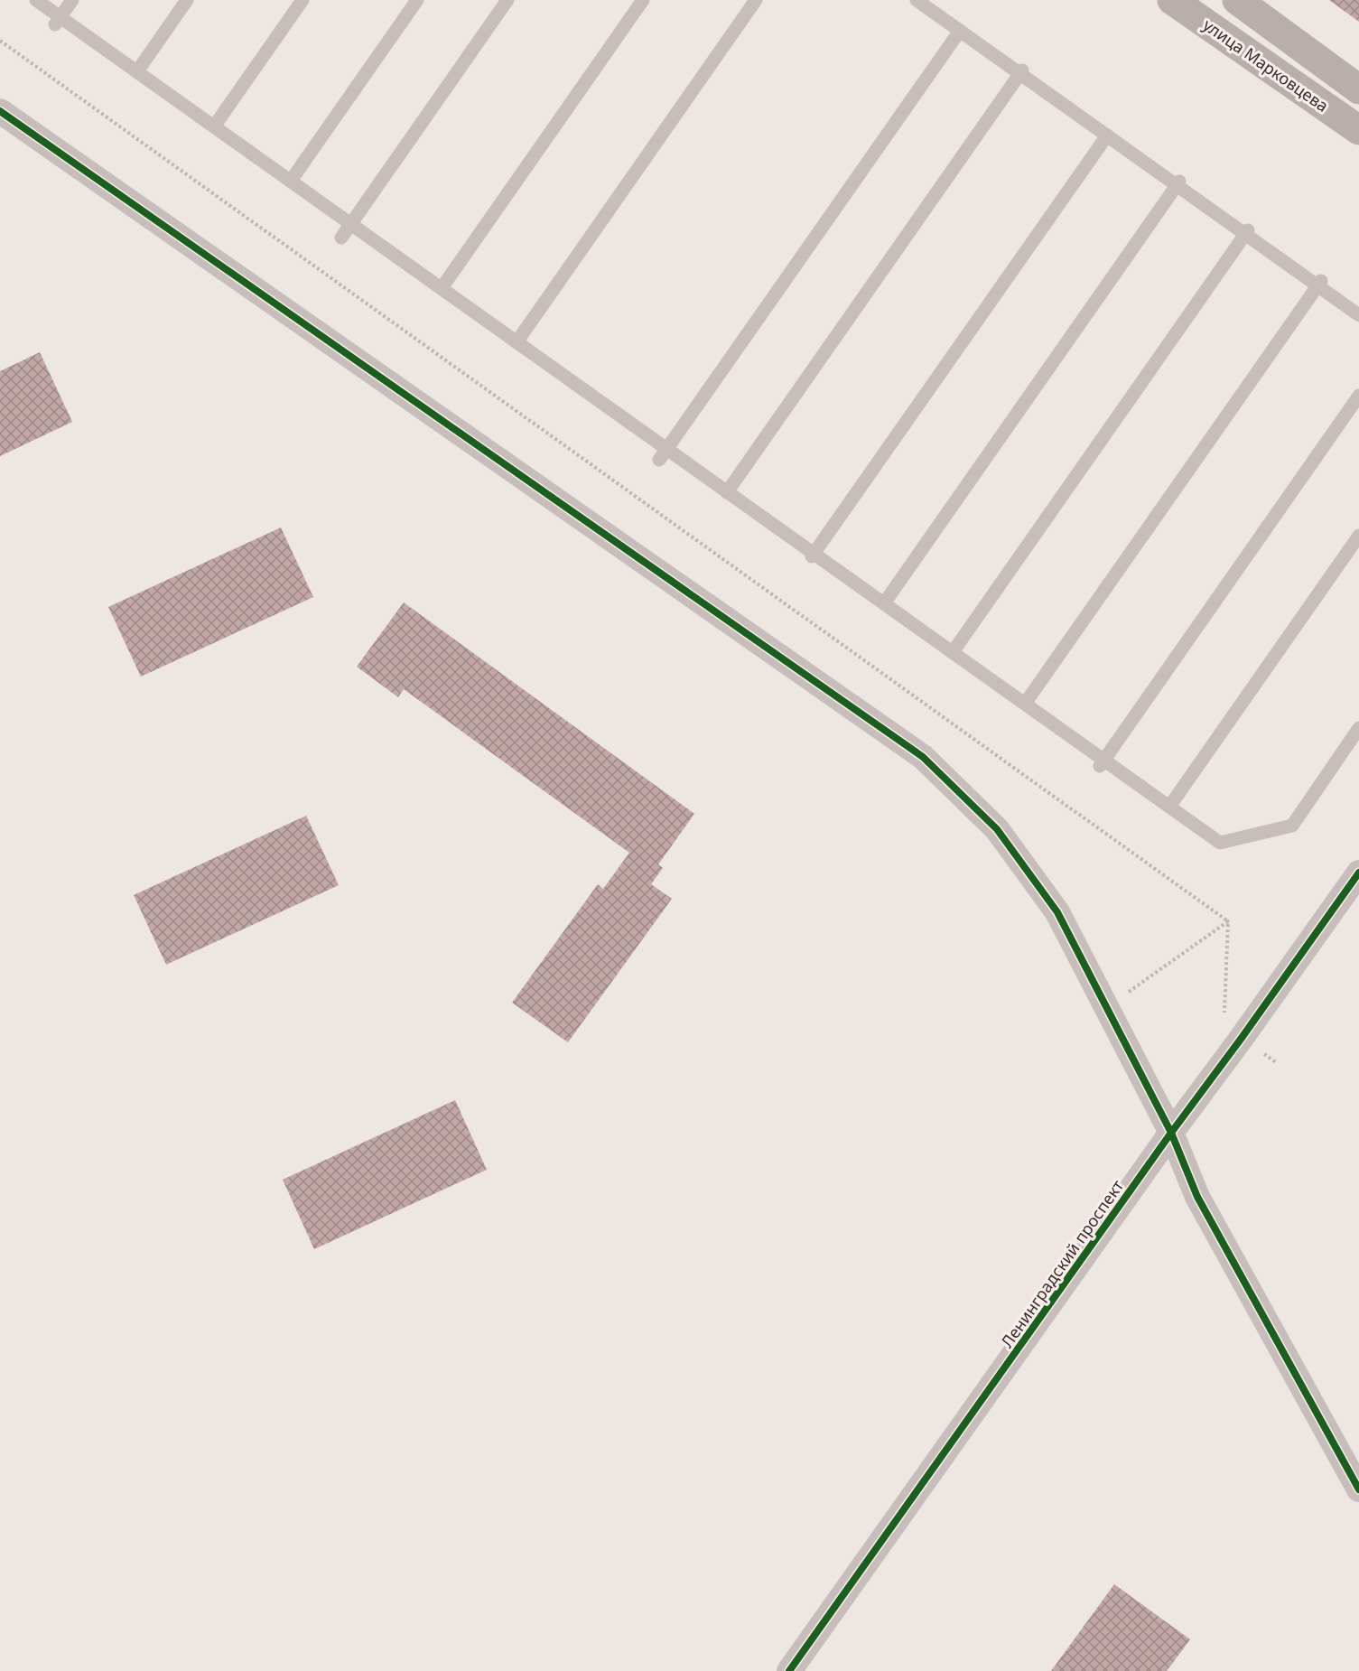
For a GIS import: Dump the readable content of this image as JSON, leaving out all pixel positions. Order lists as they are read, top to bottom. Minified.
{"streets":{"main road":["улица Марковцева"],"street":["Ленинградский проспект"]}}
